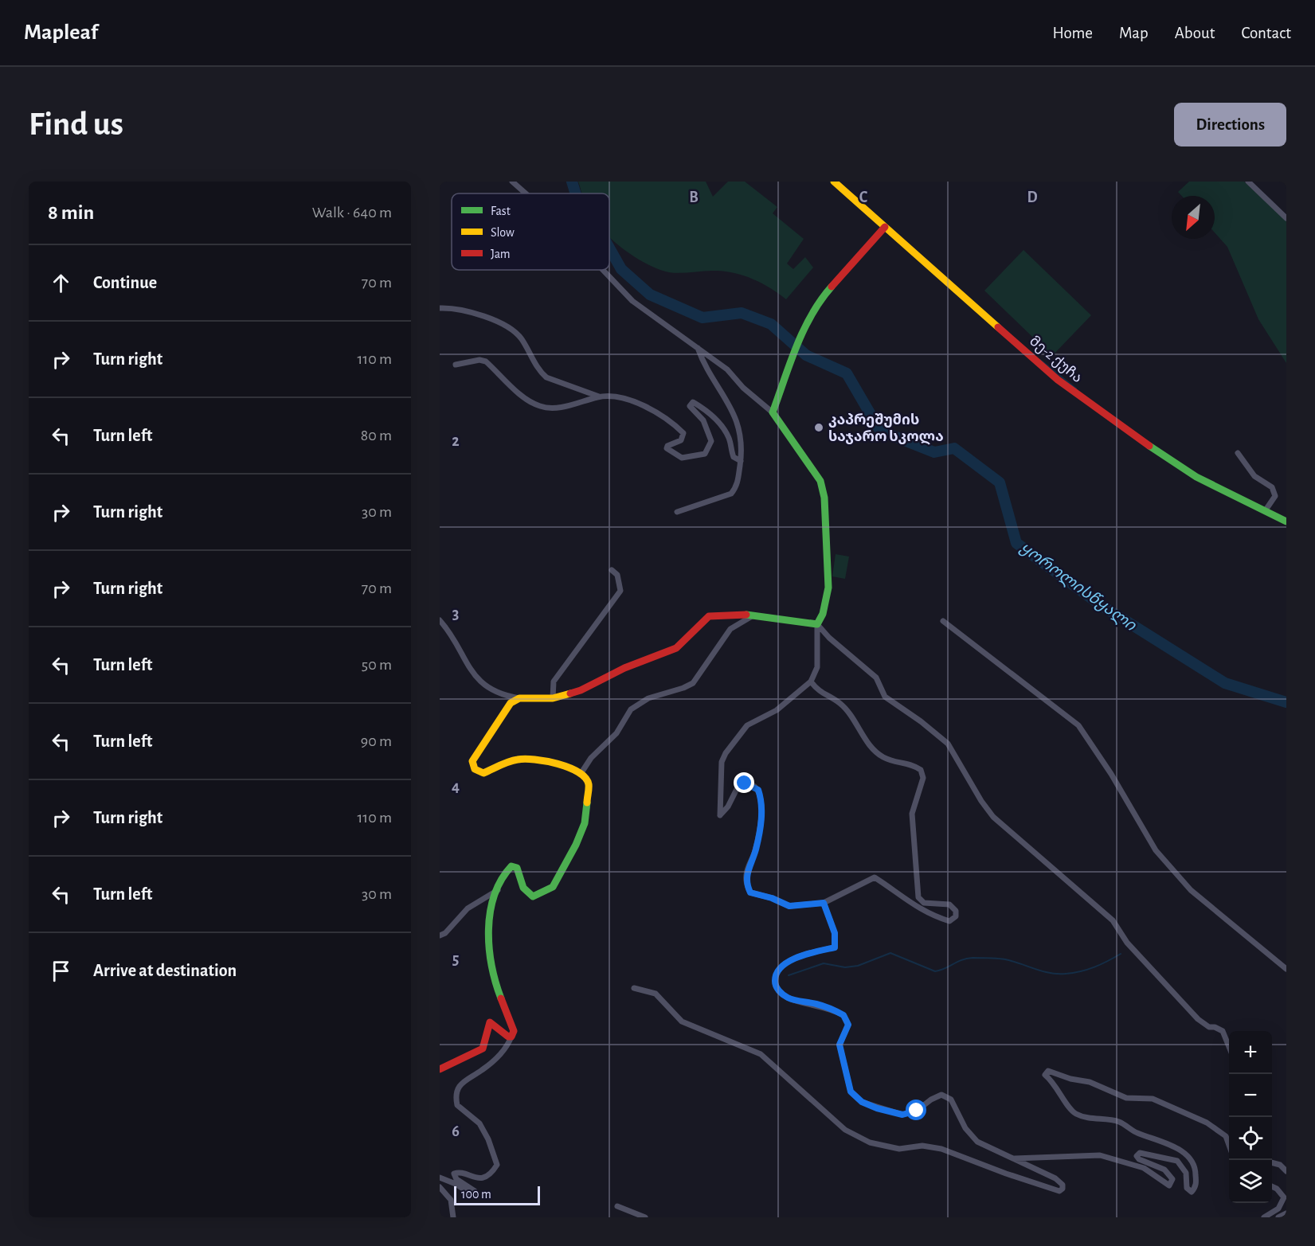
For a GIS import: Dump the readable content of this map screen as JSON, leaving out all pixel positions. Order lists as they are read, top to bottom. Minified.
{"streets":{"street":["მე-2 ქუჩა"]},"water":["ყოროლისწყალი"],"places":["კაპრეშუმის საჯარო სკოლა"],"legend":["Fast","Slow","Jam"],"scale_bar":"100 m","north":"bottom left","page":{"header":"Mapleaf","nav":["Home","Map","About","Contact"],"buttons":"Directions","title":"Find us","heading":["8 min","Walk · 640 m"],"list":[["Continue","70 m"],["Turn right","110 m"],["Turn left","80 m"],["Turn right","30 m"],["Turn right","70 m"],["Turn left","50 m"],["Turn left","90 m"],["Turn right","110 m"],["Turn left","30 m"],"Arrive at destination"],"map_buttons":["+","−"],"scale":"100 m"},"grid":{"columns":["B","C","D"],"rows":["2","3","4","5","6"]}}
